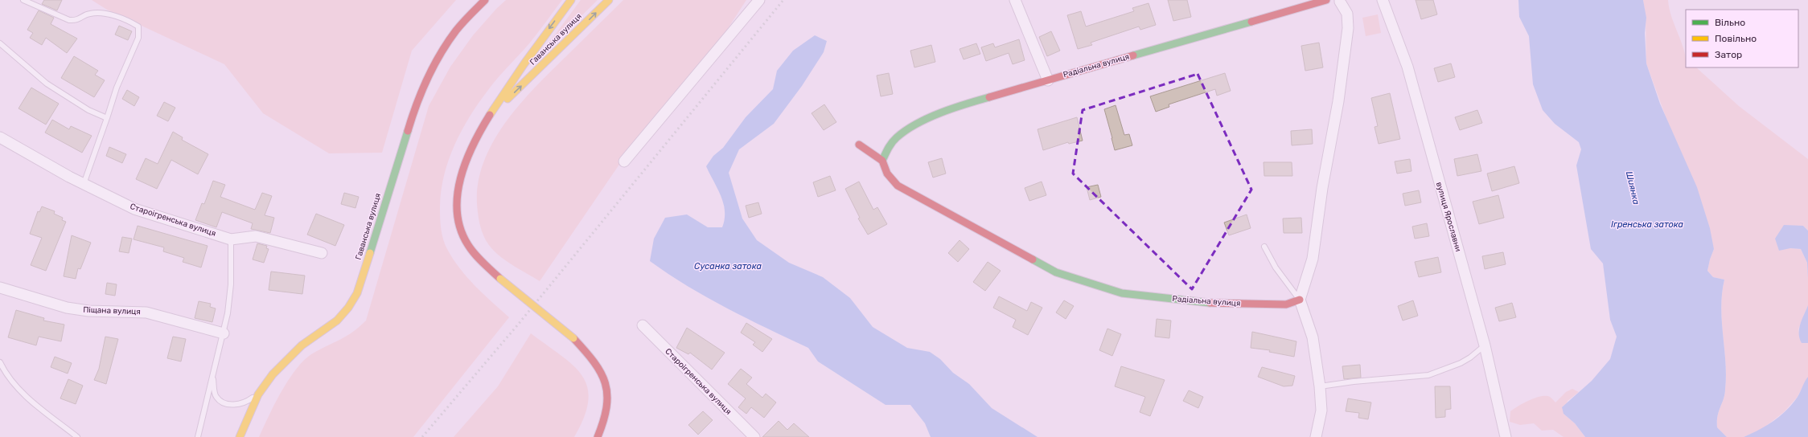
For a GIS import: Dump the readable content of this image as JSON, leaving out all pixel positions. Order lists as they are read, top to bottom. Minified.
{"streets":{"street":["Гаванська вулиця","Радіальна вулиця","вулиця Ярославни","Староігренська вулиця","Піщана вулиця"]},"water":["Шиянка","Ігренська затока","Сусанка затока"],"legend":["Вільно","Повільно","Затор"]}
